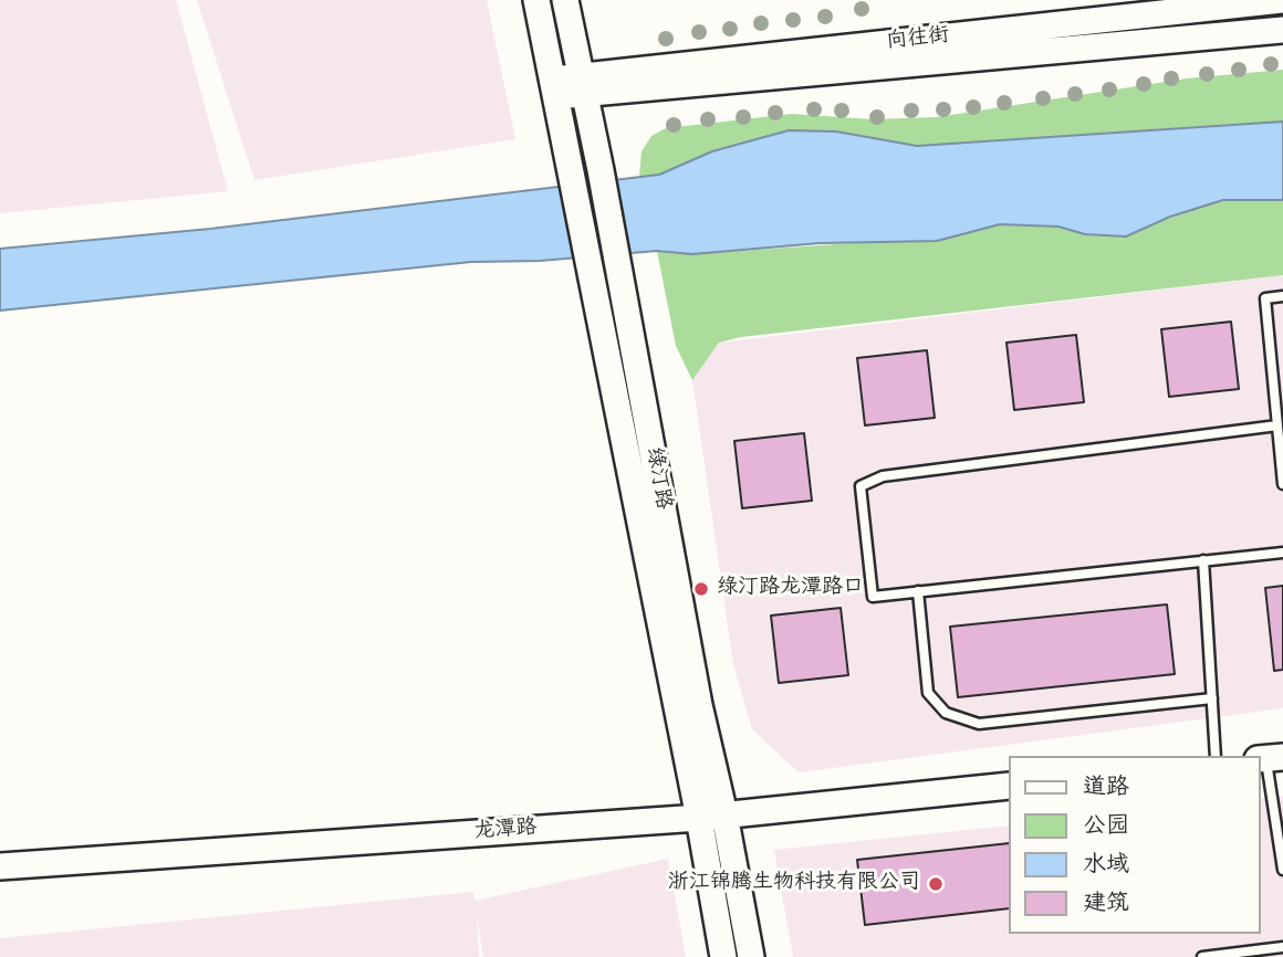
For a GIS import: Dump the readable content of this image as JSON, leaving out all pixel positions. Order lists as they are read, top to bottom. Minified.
{"streets":{"street":["向往街","绿汀路","龙潭路"]},"crossings":[["向往街","绿汀路"],["绿汀路","龙潭路"]],"places":["绿汀路龙潭路口","浙江锦腾生物科技有限公司"],"legend":["道路","公园","水域","建筑"]}
